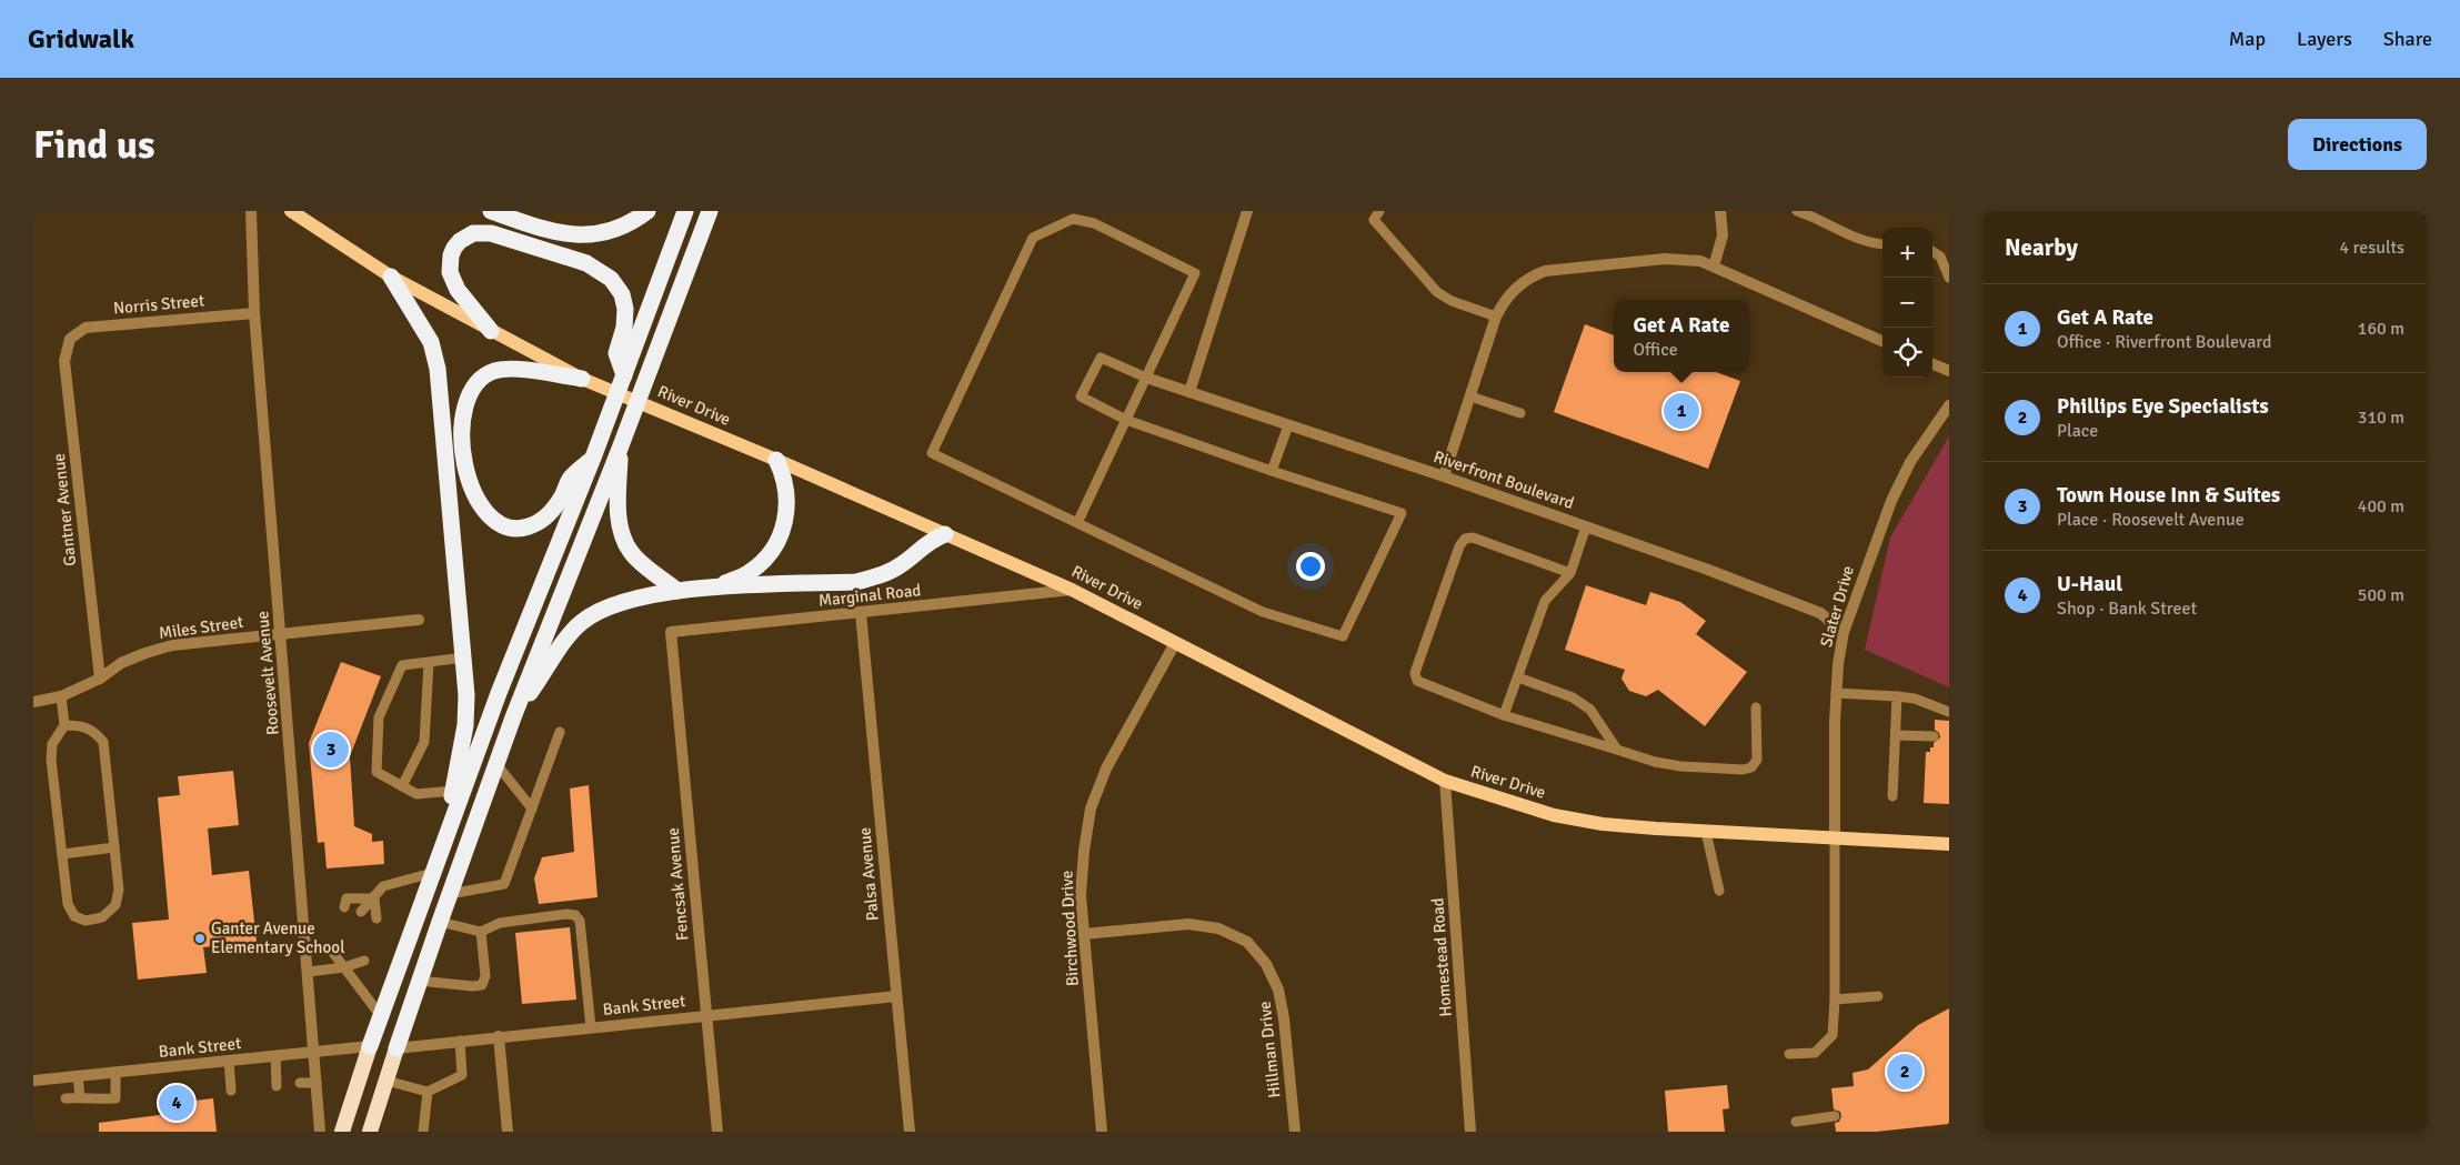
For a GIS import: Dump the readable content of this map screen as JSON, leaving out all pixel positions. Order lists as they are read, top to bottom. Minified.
{"streets":{"main road":["River Drive"],"street":["Norris Street","Riverfront Boulevard","Gantner Avenue","Marginal Road","Slater Drive","Miles Street","Roosevelt Avenue","Palsa Avenue","Fencsak Avenue","Birchwood Drive","Homestead Road","Bank Street","Hillman Drive"]},"crossings":[["Norris Street","Gantner Avenue"],["Norris Street","Roosevelt Avenue"],["River Drive","Marginal Road"],["River Drive","Slater Drive"],["River Drive","Birchwood Drive"],["River Drive","Homestead Road"],["Riverfront Boulevard","Slater Drive"],["Gantner Avenue","Miles Street"],["Marginal Road","Palsa Avenue"],["Marginal Road","Fencsak Avenue"],["Miles Street","Roosevelt Avenue"],["Roosevelt Avenue","Bank Street"],["Palsa Avenue","Bank Street"],["Fencsak Avenue","Bank Street"],["Birchwood Drive","Hillman Drive"]],"places":["Ganter Avenue Elementary School"],"page":{"header":"Gridwalk","nav":["Map","Layers","Share"],"buttons":"Directions","title":"Find us","heading":["Nearby","4 results"],"map_buttons":["+","−"],"list":[{"mark":"1","name":"Get A Rate","note":"Office · Riverfront Boulevard","value":"160 m"},{"mark":"2","name":"Phillips Eye Specialists","note":"Place","value":"310 m"},{"mark":"3","name":"Town House Inn & Suites","note":"Place · Roosevelt Avenue","value":"400 m"},{"mark":"4","name":"U-Haul","note":"Shop · Bank Street","value":"500 m"}],"popup":["Get A Rate","Office"],"pins":["1","3","2","4"]}}
